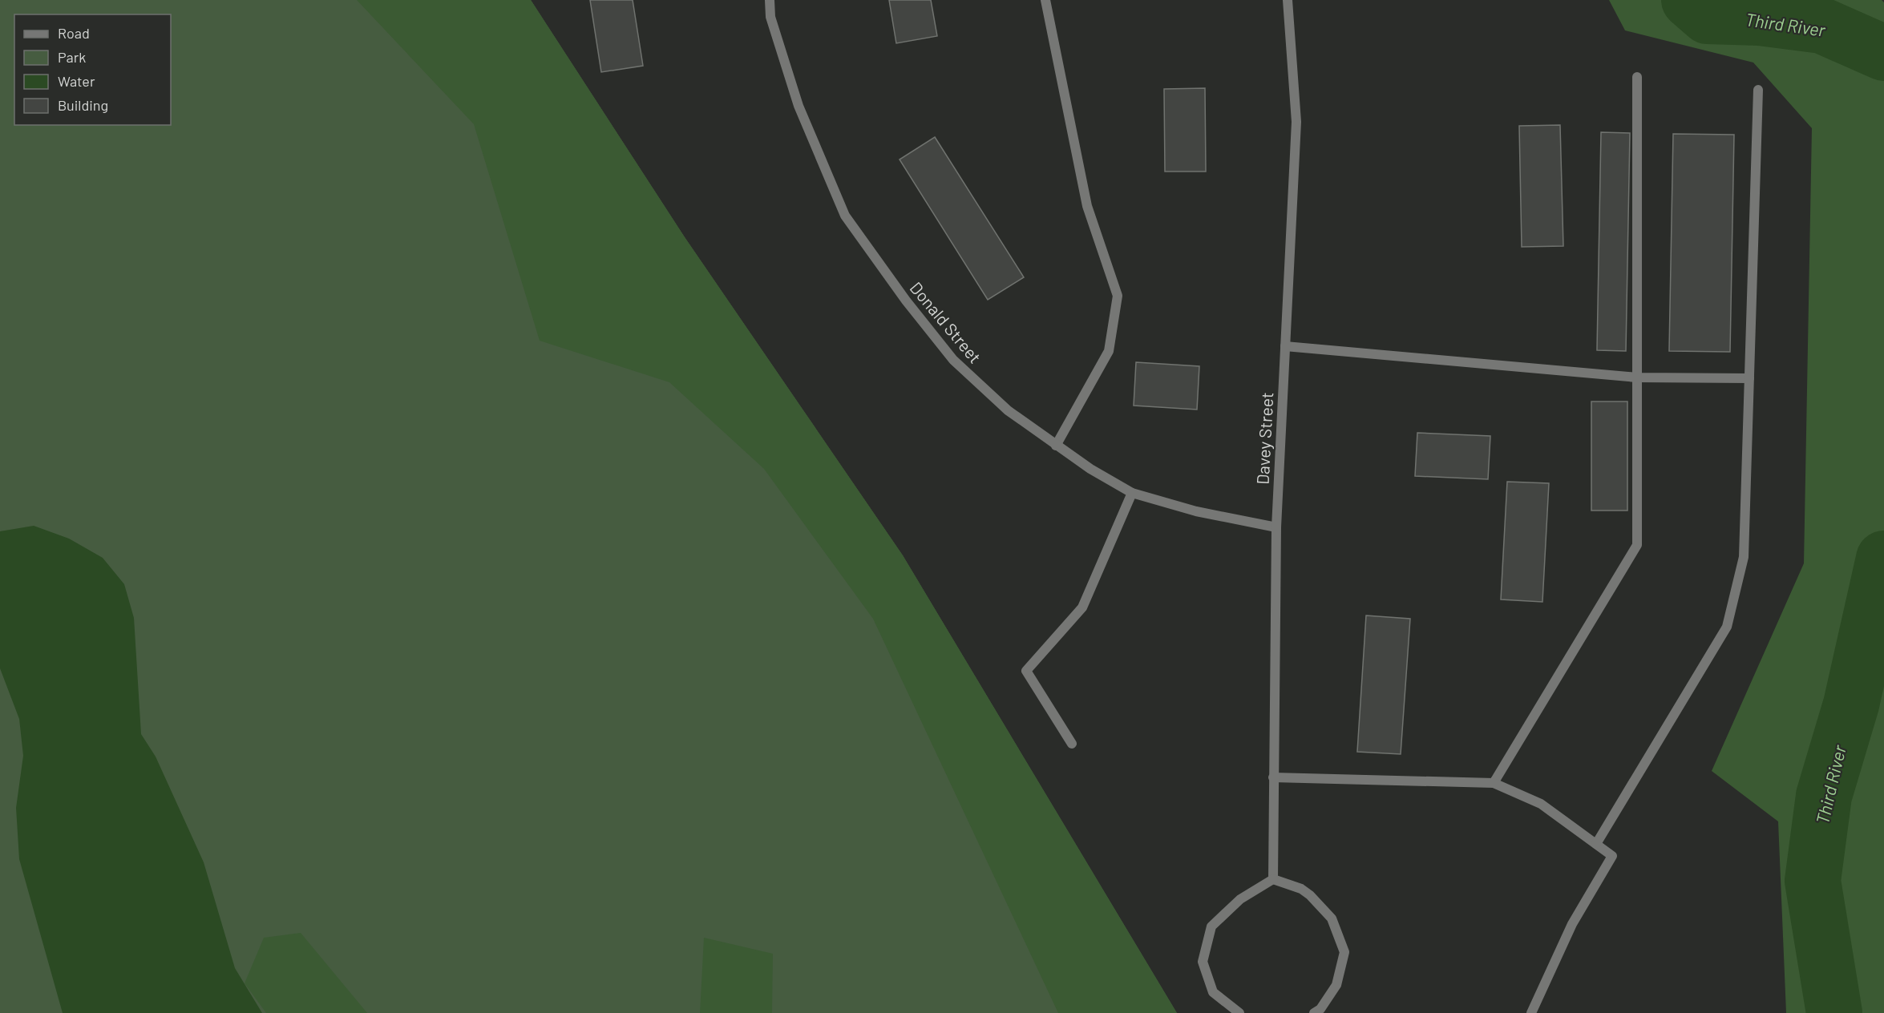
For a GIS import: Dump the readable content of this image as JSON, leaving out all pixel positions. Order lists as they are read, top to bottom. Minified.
{"streets":{"street":["Donald Street","Davey Street"]},"crossings":[["Donald Street","Davey Street"]],"water":["Third River"],"legend":["Road","Park","Water","Building"]}
